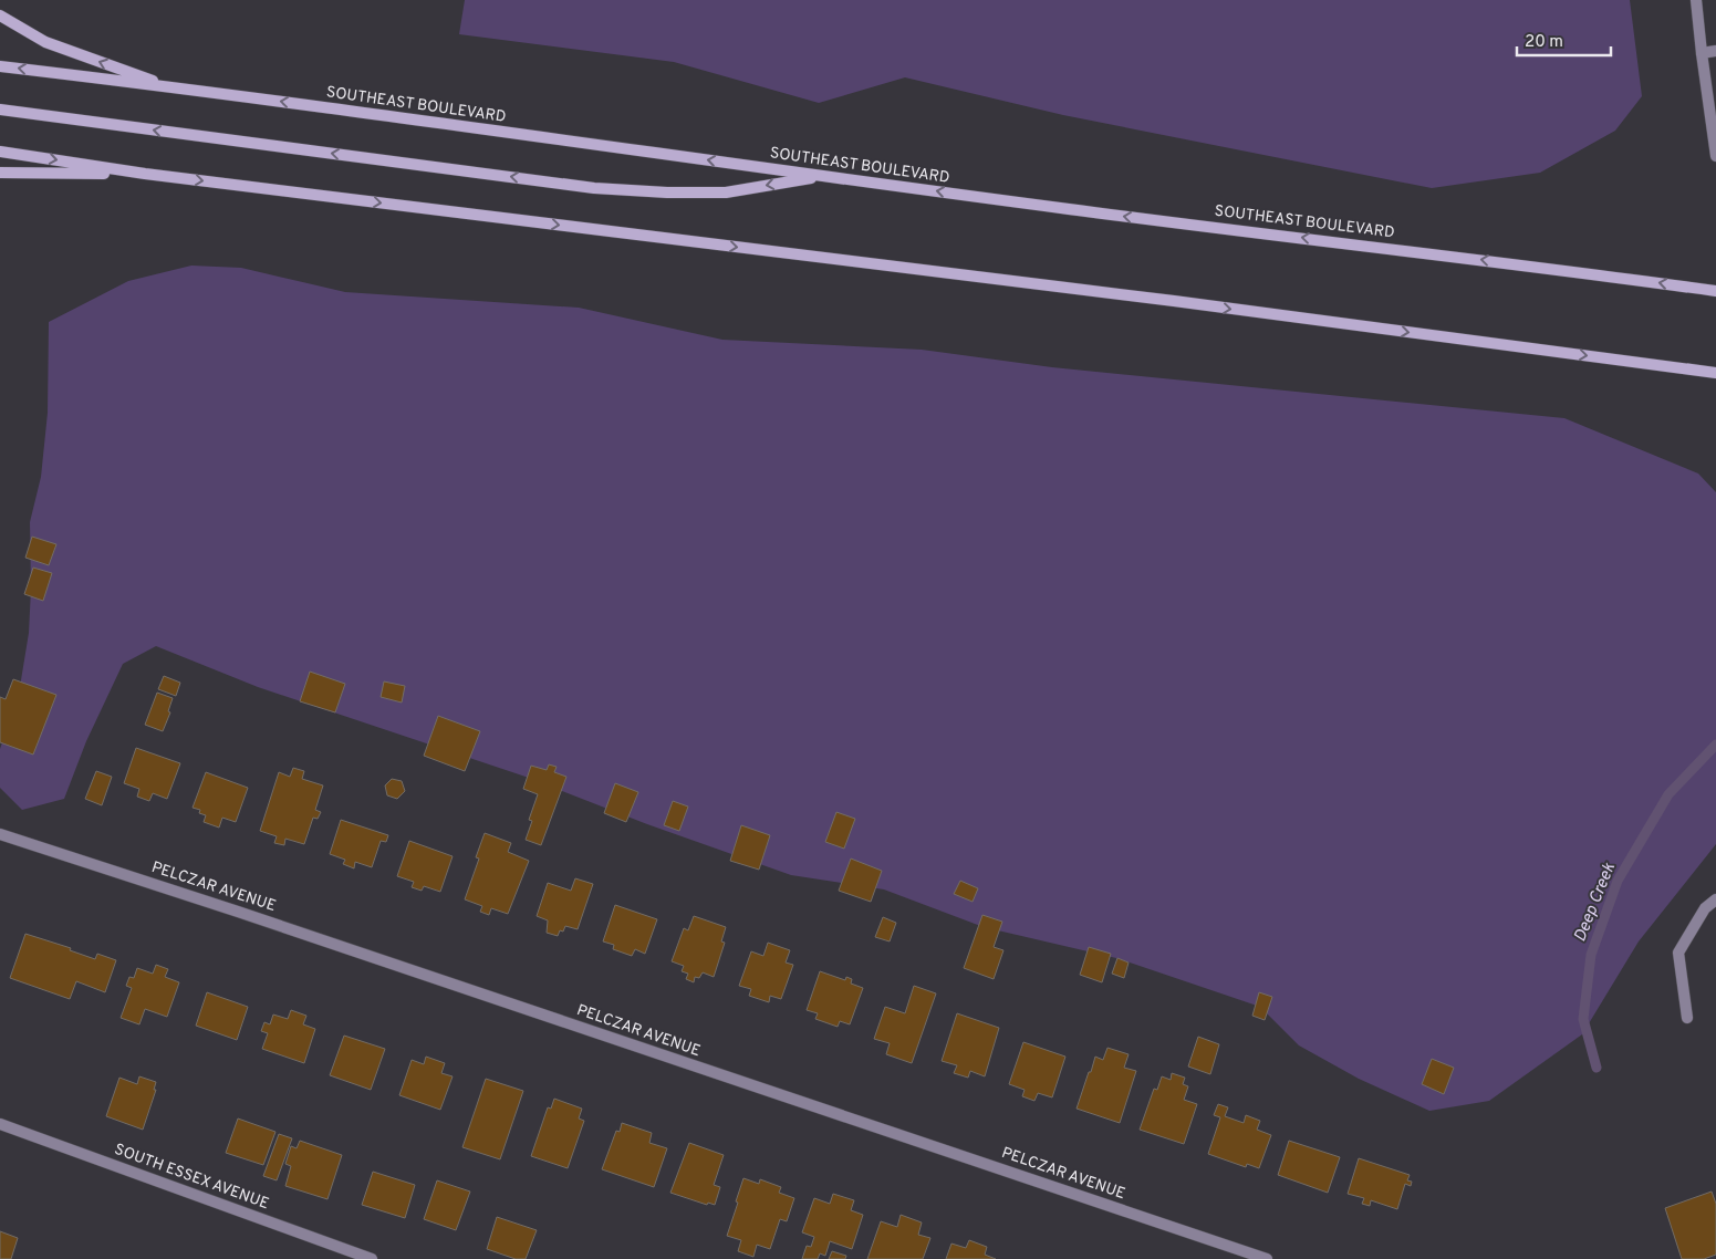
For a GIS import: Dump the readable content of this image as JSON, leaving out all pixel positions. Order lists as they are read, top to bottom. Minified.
{"streets":{"main road":["SOUTHEAST BOULEVARD"],"street":["PELCZAR AVENUE","SOUTH ESSEX AVENUE"]},"water":["Deep Creek"],"scale_bar":"20 m"}
